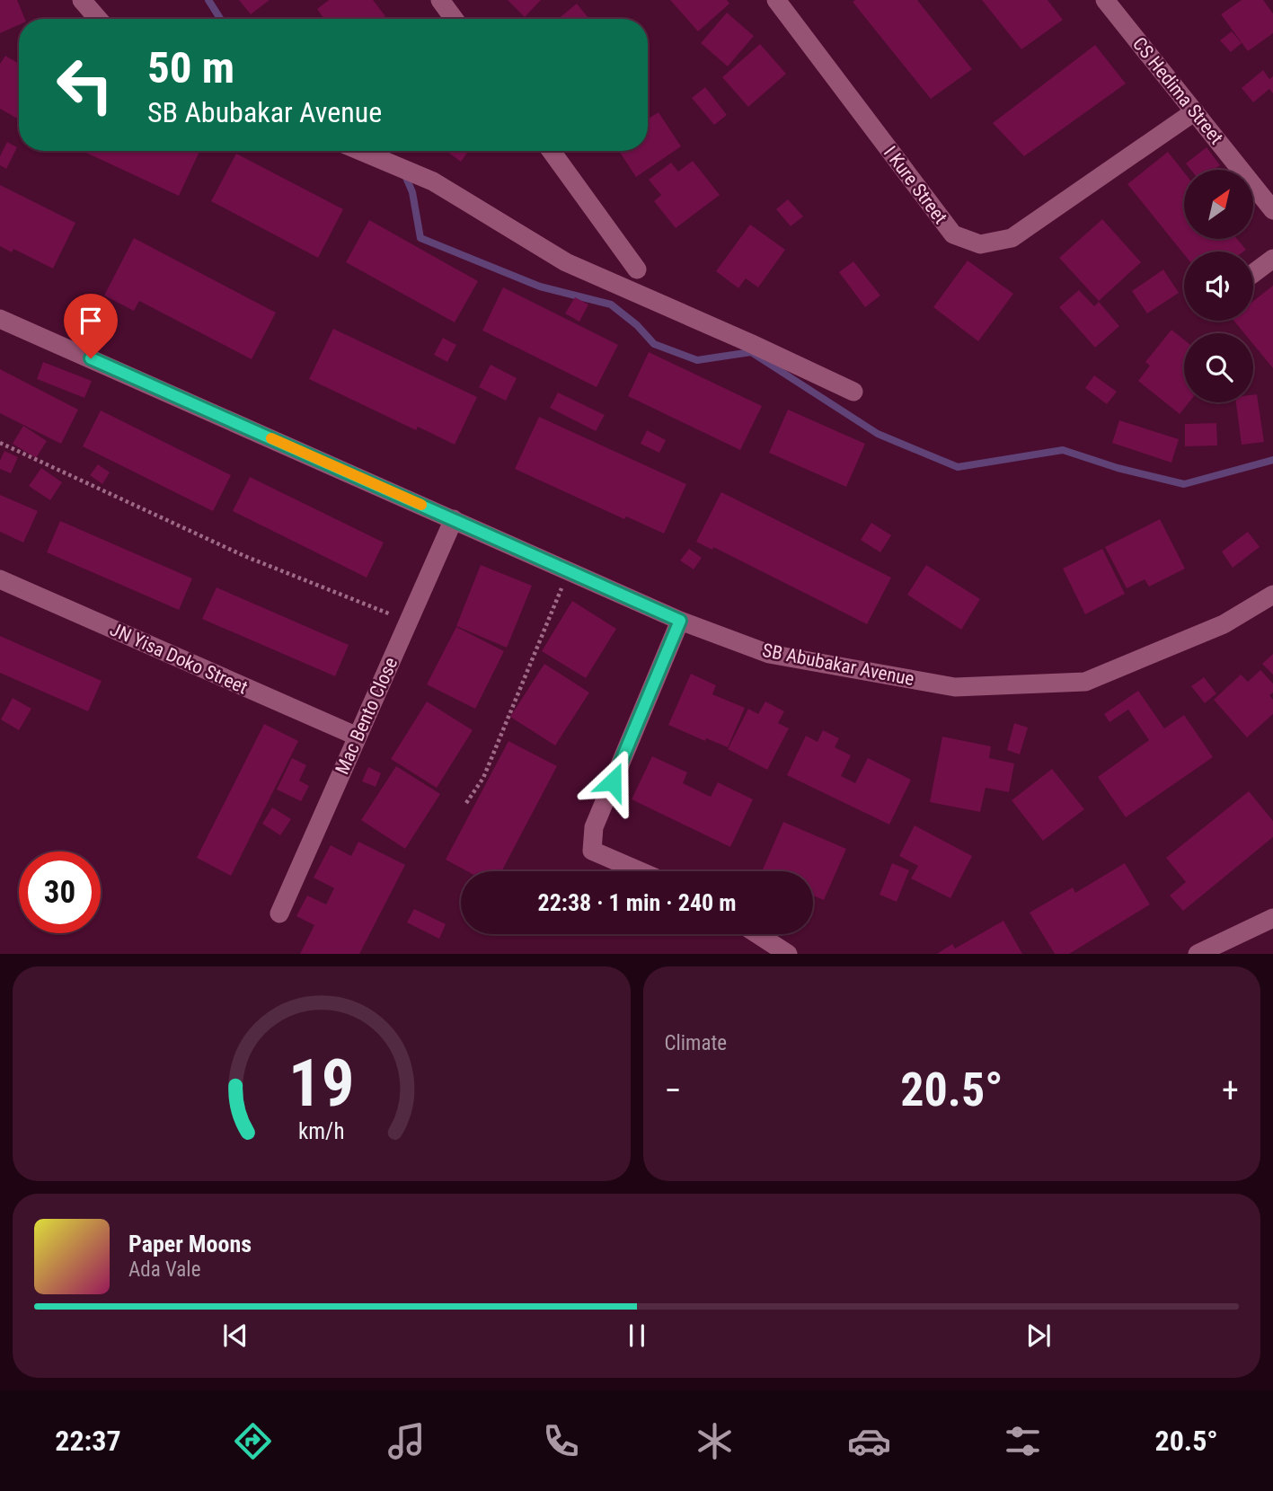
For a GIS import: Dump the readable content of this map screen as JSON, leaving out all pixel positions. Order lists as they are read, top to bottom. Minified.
{"streets":{"street":["CS Hedima Street","I Kure Street","JN Yisa Doko Street","SB Abubakar Avenue","Mac Bento Close"]},"crossings":[["CS Hedima Street","I Kure Street"],["JN Yisa Doko Street","Mac Bento Close"],["SB Abubakar Avenue","Mac Bento Close"]],"north":"top right","page":{"turn":["50 m","SB Abubakar Avenue"],"limit":"30","trip":"22:38 · 1 min · 240 m","tile":"Climate","heat":["−","20.5°","+"],"song":["Paper Moons","Ada Vale"],"tabs":["22:37","20.5°"],"gauge":["19","km/h"]}}
